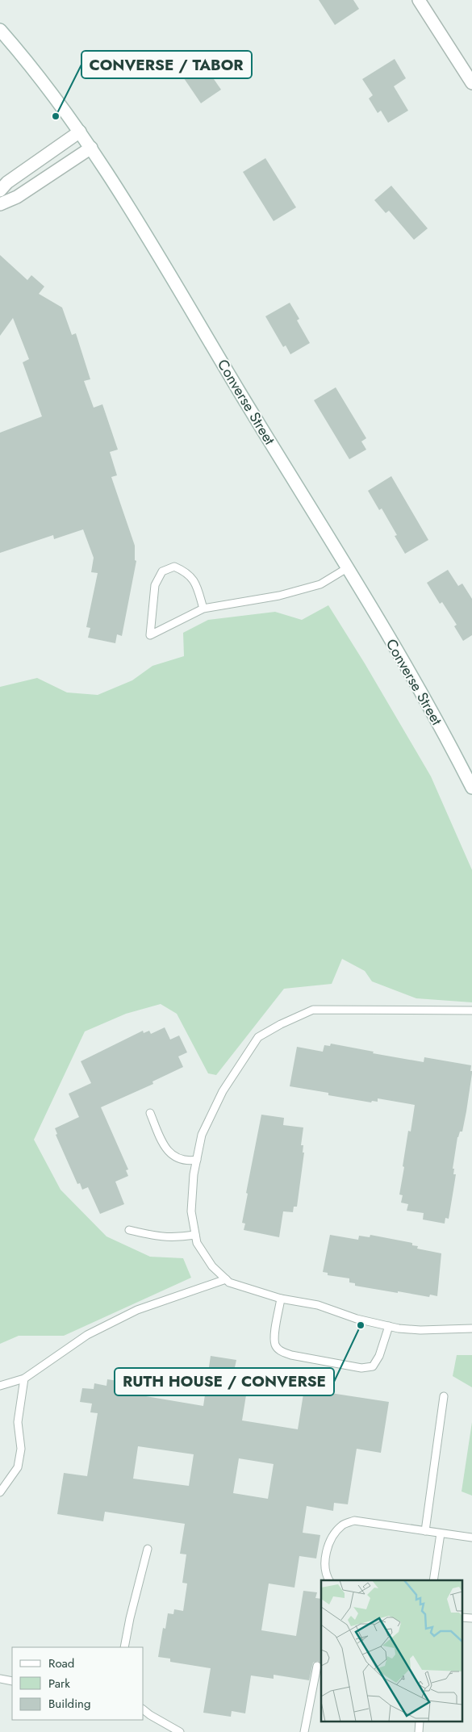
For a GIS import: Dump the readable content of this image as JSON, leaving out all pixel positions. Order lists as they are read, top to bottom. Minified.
{"streets":{"main road":["Converse Street"]},"places":["CONVERSE / TABOR","RUTH HOUSE / CONVERSE"],"legend":["Road","Park","Building"]}
